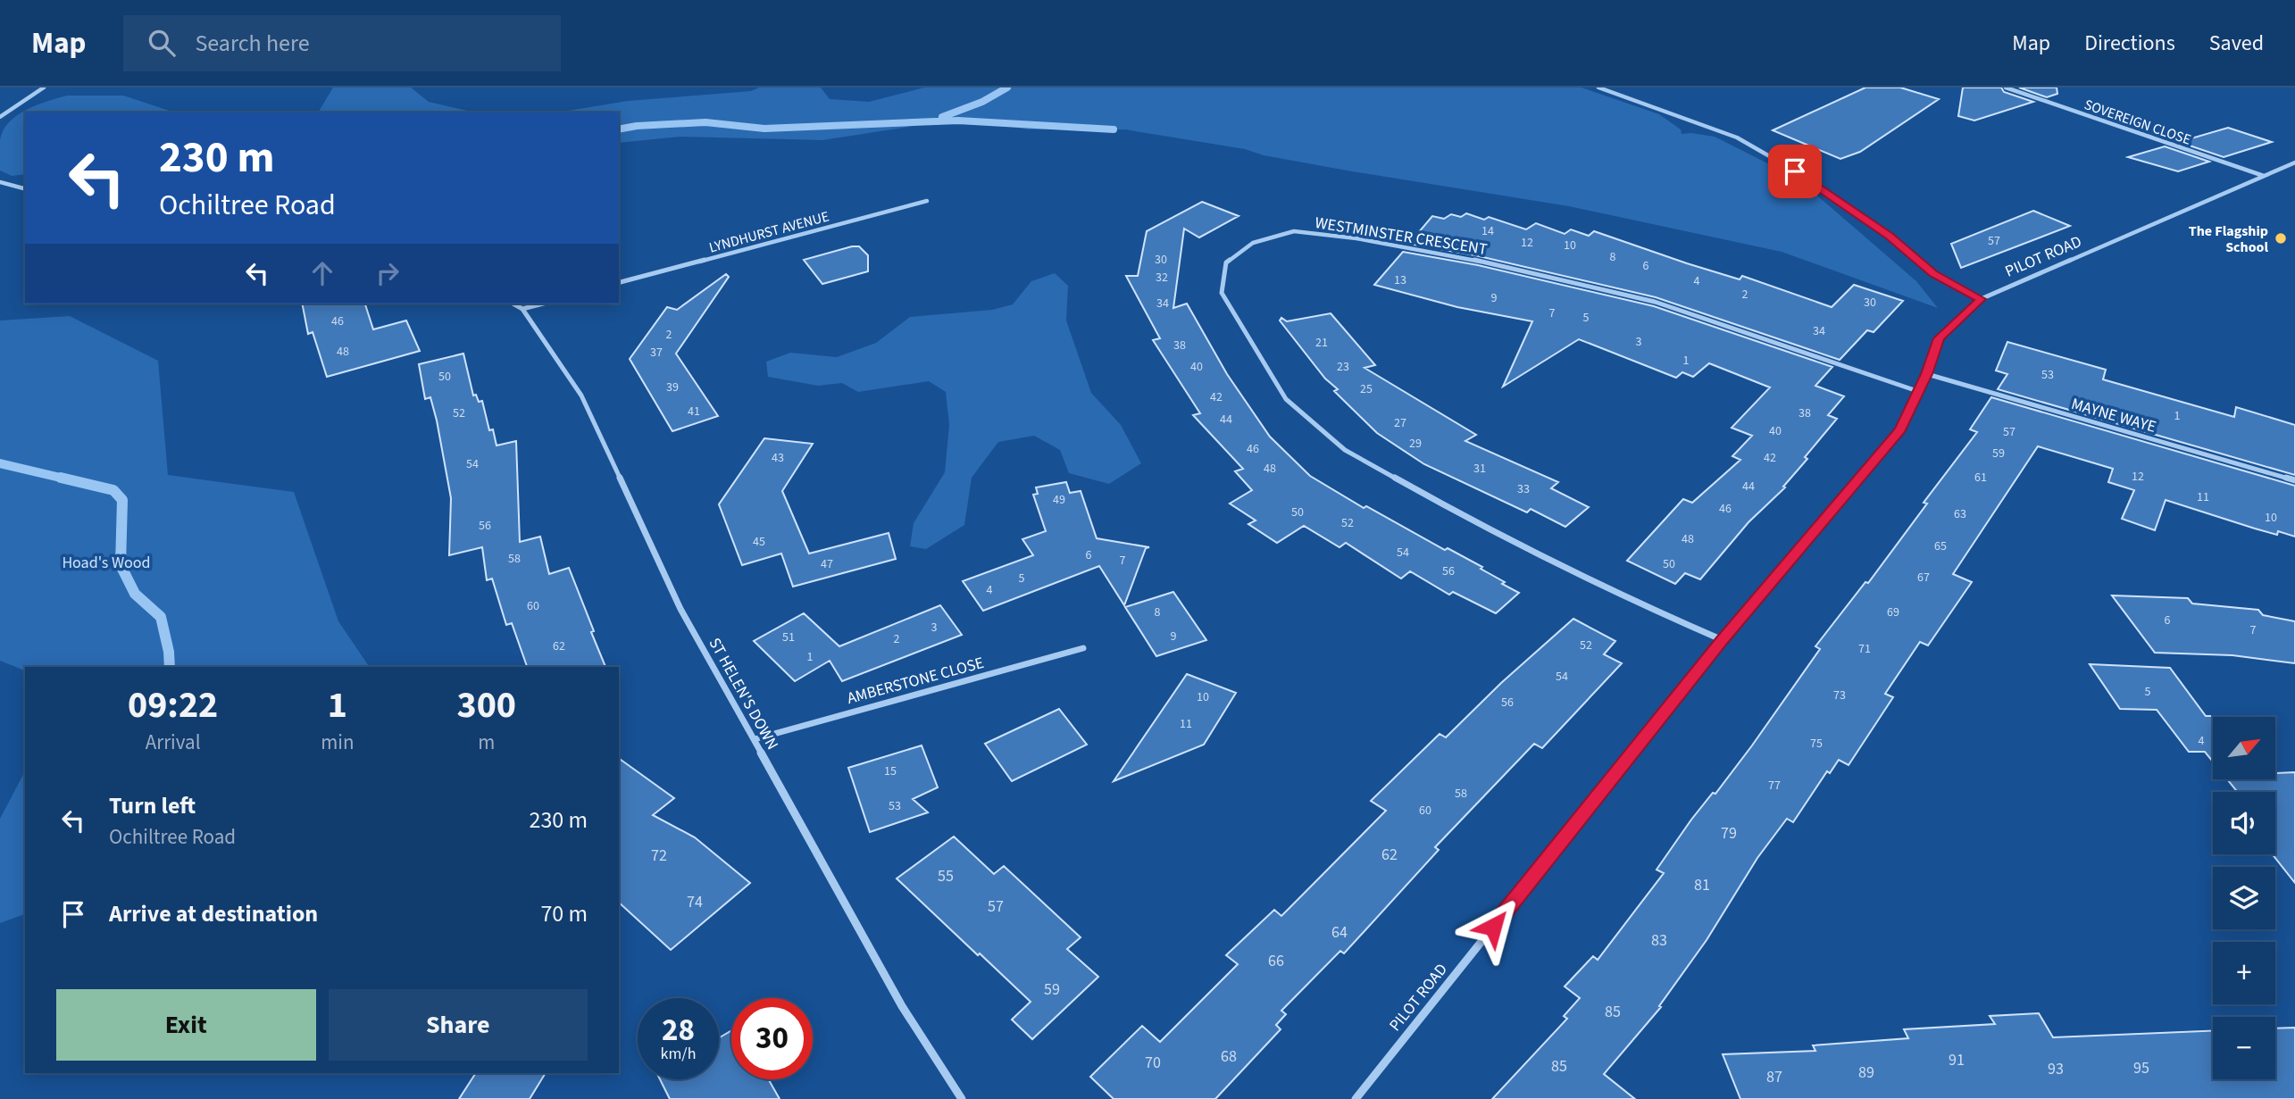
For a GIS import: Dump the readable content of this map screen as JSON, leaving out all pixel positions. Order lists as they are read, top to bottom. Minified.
{"streets":{"street":["SOVEREIGN CLOSE","LYNDHURST AVENUE","WESTMINSTER CRESCENT","PILOT ROAD","MAYNE WAYE","AMBERSTONE CLOSE","ST HELEN'S DOWN"]},"crossings":[["SOVEREIGN CLOSE","PILOT ROAD"],["WESTMINSTER CRESCENT","PILOT ROAD"],["PILOT ROAD","MAYNE WAYE"],["AMBERSTONE CLOSE","ST HELEN'S DOWN"]],"parks":["Hoad's Wood"],"places":["The Flagship School"],"house_numbers":["14","57","12","10","8","30","6","32","13","4","2","9","30","34","7","5","46","34","2","3","21","38","48","37","1","40","23","53","50","39","25","42","41","52","38","1","44","27","40","57","29","46","59","43","42","54","48","31","12","61","44","33","11","49","46","50","63","10","52","56","48","45","65","54","6","58","7","47","50","56","67","5","4","60","8","69","6","3","7","9","51","2","52","62","71","1","54","5","73","10","56","11","4","75","15","77","58","53","60","79","62","72","55","81","74","57","64","83","66","59","85","68","91","70","85","95","93","89","87"],"north":"top right","page":{"header":"Map","search":"Search here","nav":["Map","Directions","Saved"],"turn":["230 m","Ochiltree Road"],"eta":["09:22","Arrival","1","min","300","m"],"map_buttons":["+","−"],"list":[{"name":"Turn left","note":"Ochiltree Road","value":"230 m"},{"name":"Arrive at destination","value":"70 m"}],"buttons":["Exit","Share"],"speed":"28 km/h","limit":"30"}}
